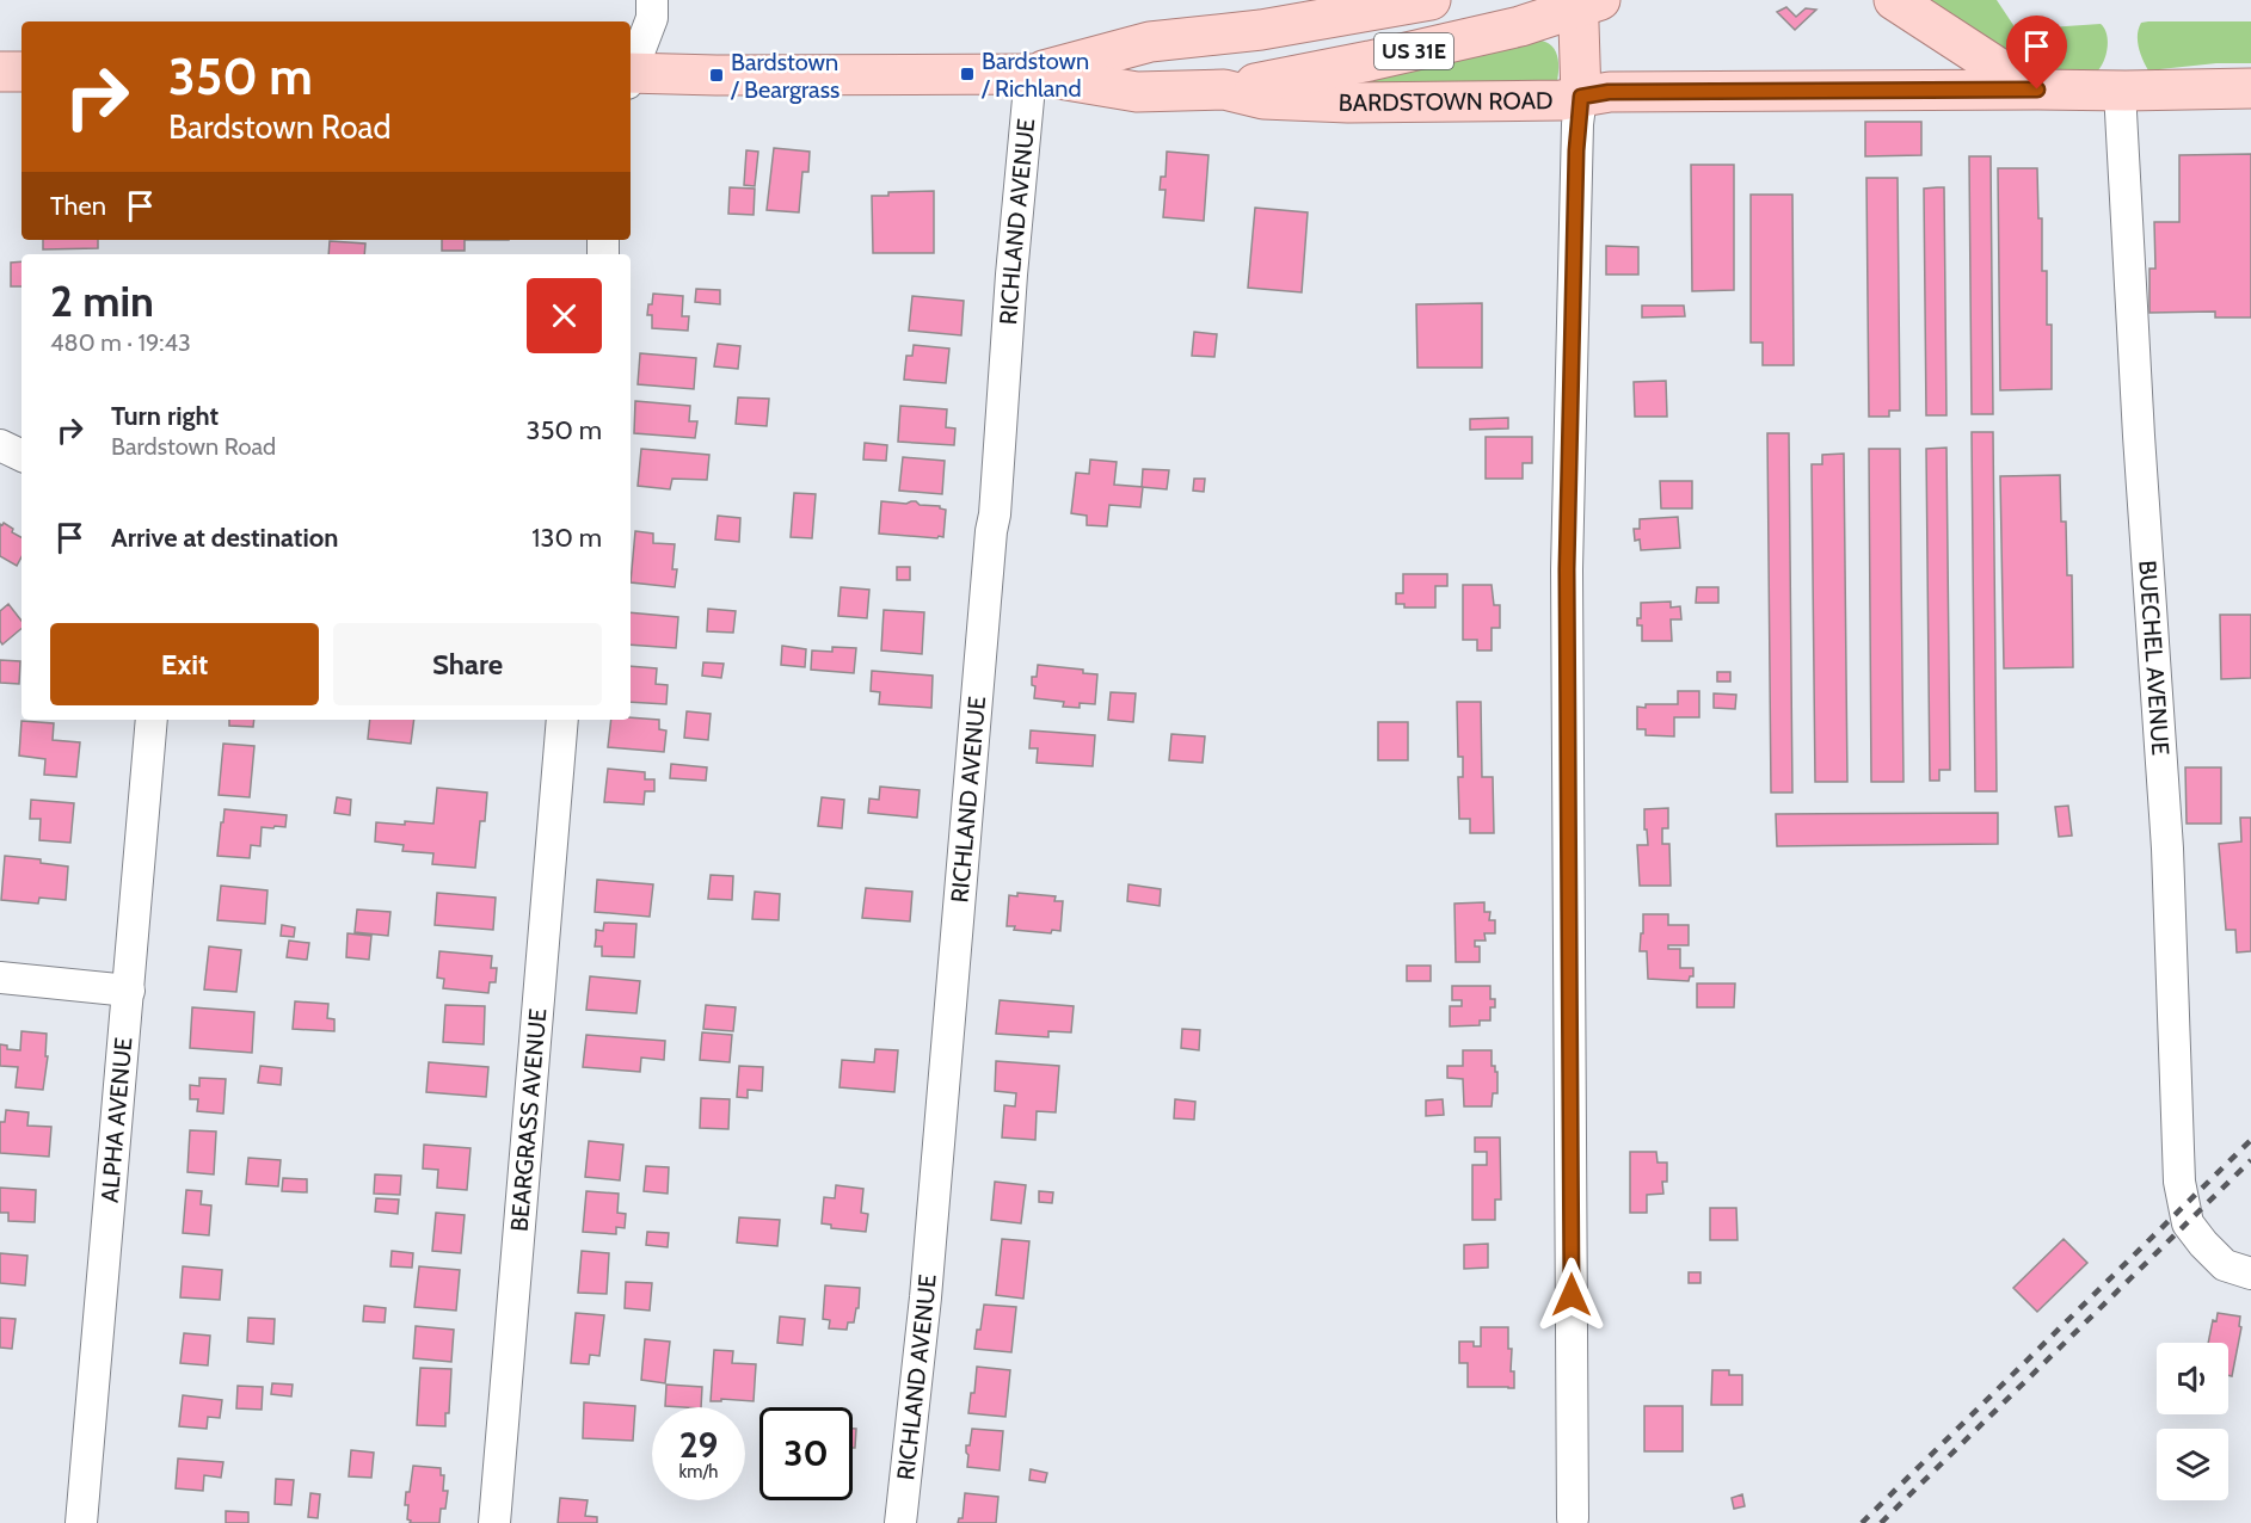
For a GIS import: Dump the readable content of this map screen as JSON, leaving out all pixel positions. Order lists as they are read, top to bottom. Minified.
{"streets":{"main road":["US 31E","BARDSTOWN ROAD"],"street":["RICHLAND AVENUE","BUECHEL AVENUE","ALPHA AVENUE","BEARGRASS AVENUE"]},"crossings":[["US 31E","BARDSTOWN ROAD"],["BARDSTOWN ROAD","RICHLAND AVENUE"],["BARDSTOWN ROAD","BUECHEL AVENUE"]],"places":{"transit":["Bardstown / Richland","Bardstown / Beargrass"]},"page":{"turn":["350 m","Bardstown Road"],"then":"Then","heading":["2 min","480 m · 19:43"],"list":[{"name":"Turn right","note":"Bardstown Road","value":"350 m"},{"name":"Arrive at destination","value":"130 m"}],"buttons":["Exit","Share"],"speed":"29 km/h","limit":"30"}}
